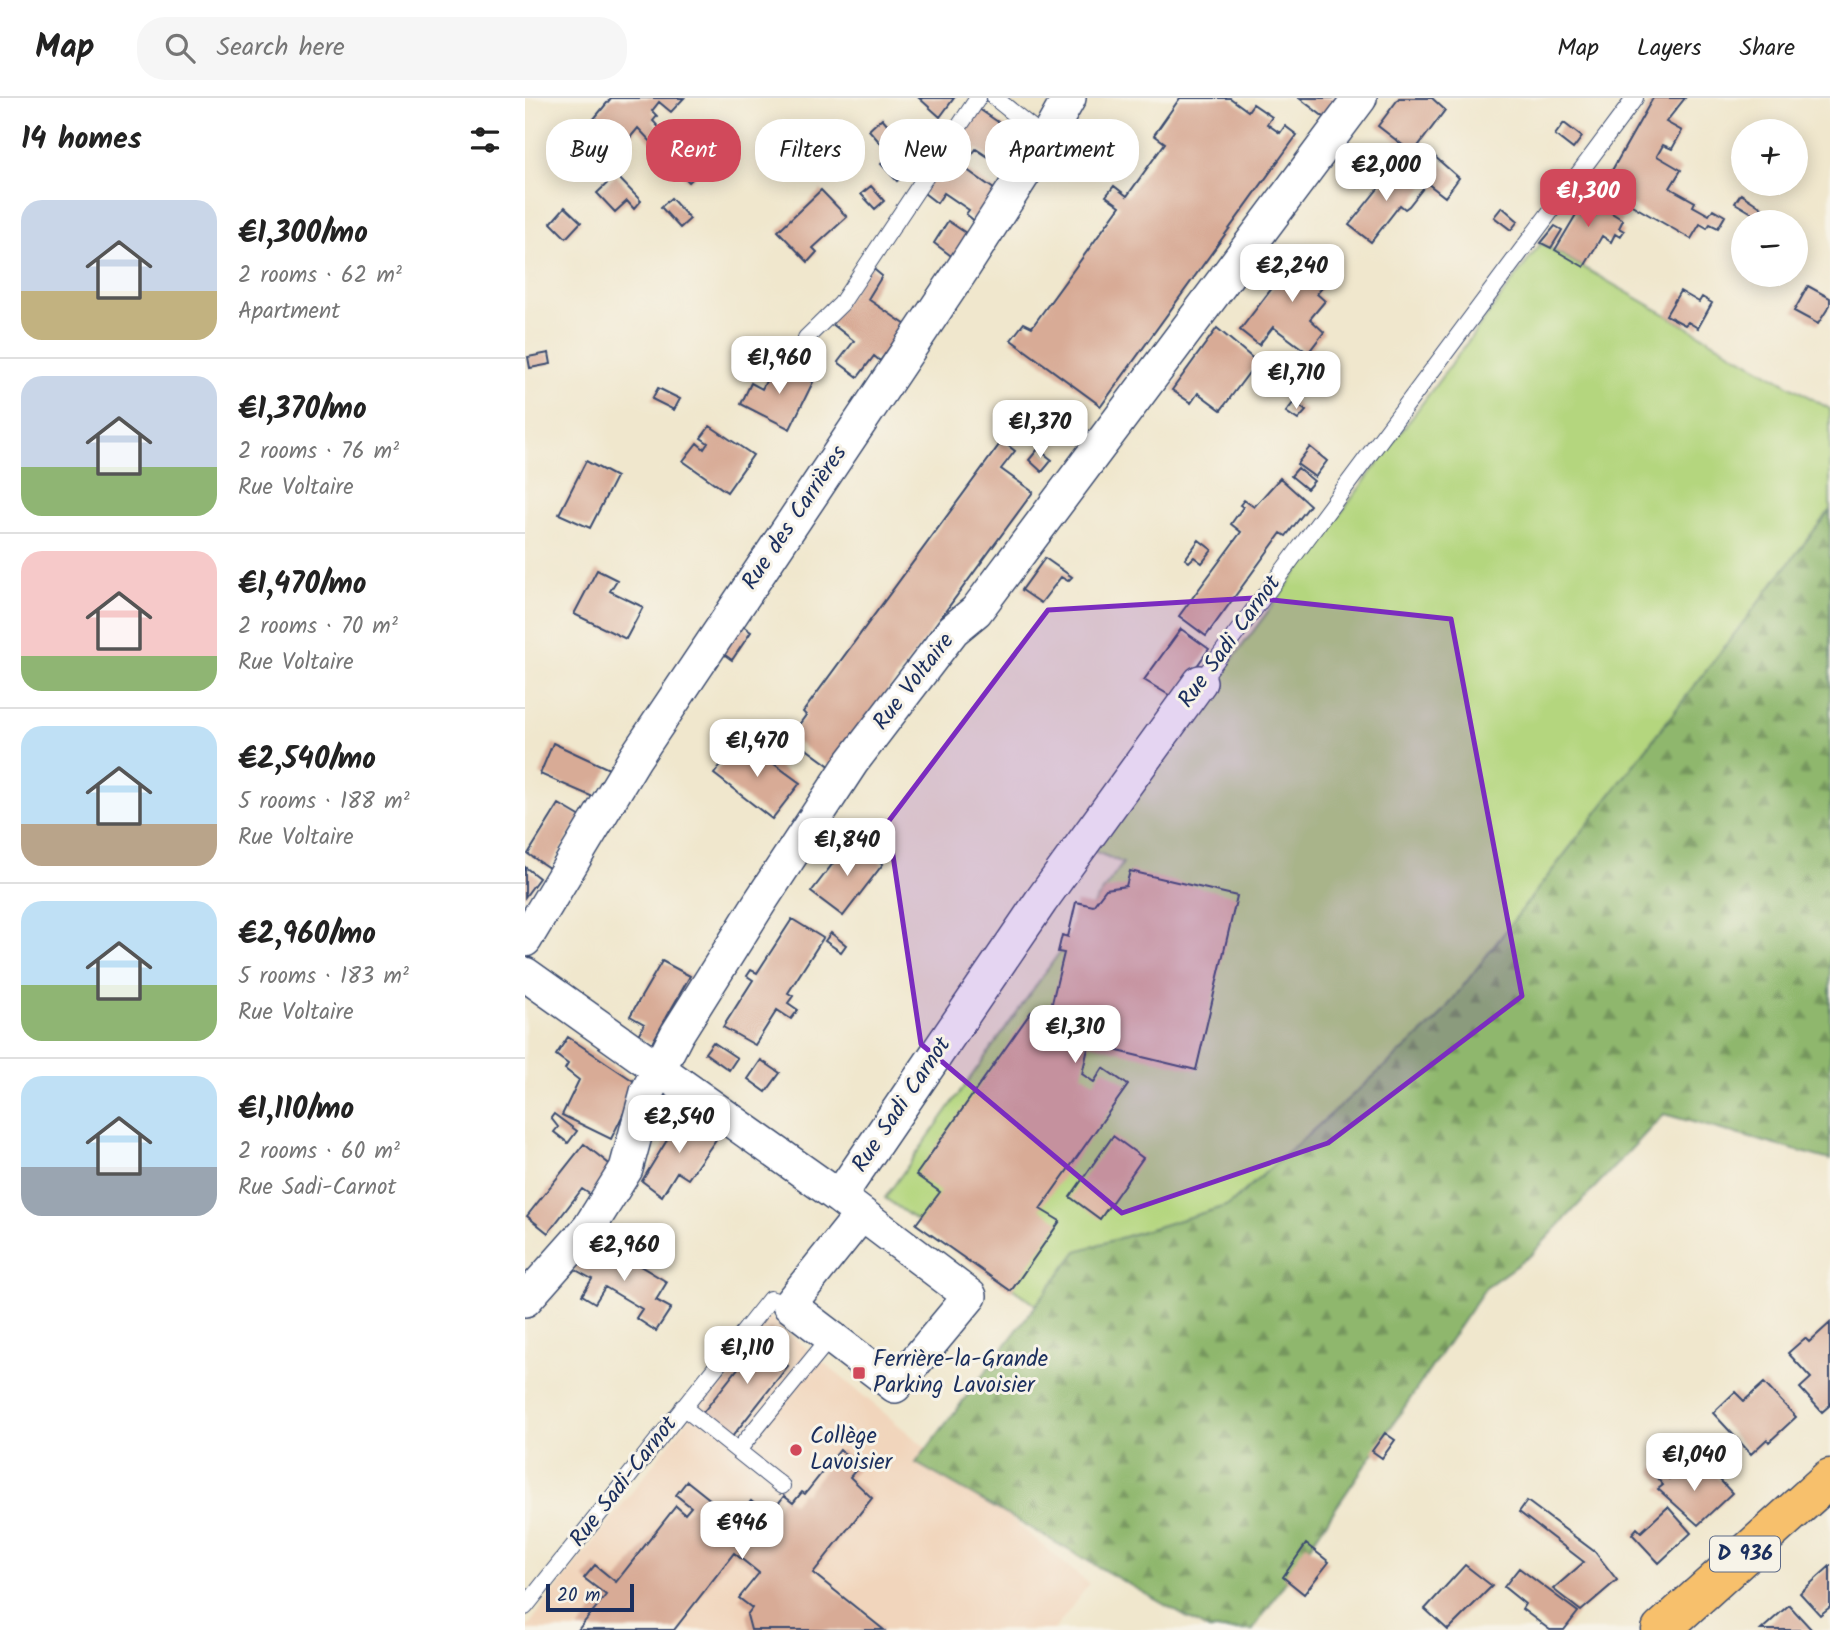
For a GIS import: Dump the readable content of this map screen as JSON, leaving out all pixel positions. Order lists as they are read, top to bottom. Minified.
{"streets":{"main road":["D 936"],"street":["Rue des Carrières","Rue Sadi Carnot","Rue Voltaire"],"lane":["Rue Sadi-Carnot"]},"places":{"transit":["Ferrière-la-Grande Parking Lavoisier"],"other":["Collège Lavoisier"]},"scale_bar":"20 m","page":{"header":"Map","search":"Search here","nav":["Map","Layers","Share"],"heading":"14 homes","map_buttons":["+","−"],"chip":["Buy","Rent","Filters","New","Apartment"],"price":["€2,000","€1,300","€2,240","€1,960","€1,710","€1,370","€1,470","€1,840","€1,310","€2,540","€2,960","€1,110","€1,040","€946"],"list":[{"name":"€1,300/mo","note":"2 rooms · 62 m² · Apartment"},{"name":"€1,370/mo","note":"2 rooms · 76 m² · Rue Voltaire"},{"name":"€1,470/mo","note":"2 rooms · 70 m² · Rue Voltaire"},{"name":"€2,540/mo","note":"5 rooms · 188 m² · Rue Voltaire"},{"name":"€2,960/mo","note":"5 rooms · 183 m² · Rue Voltaire"},{"name":"€1,110/mo","note":"2 rooms · 60 m² · Rue Sadi-Carnot"}],"scale":"20 m"}}
